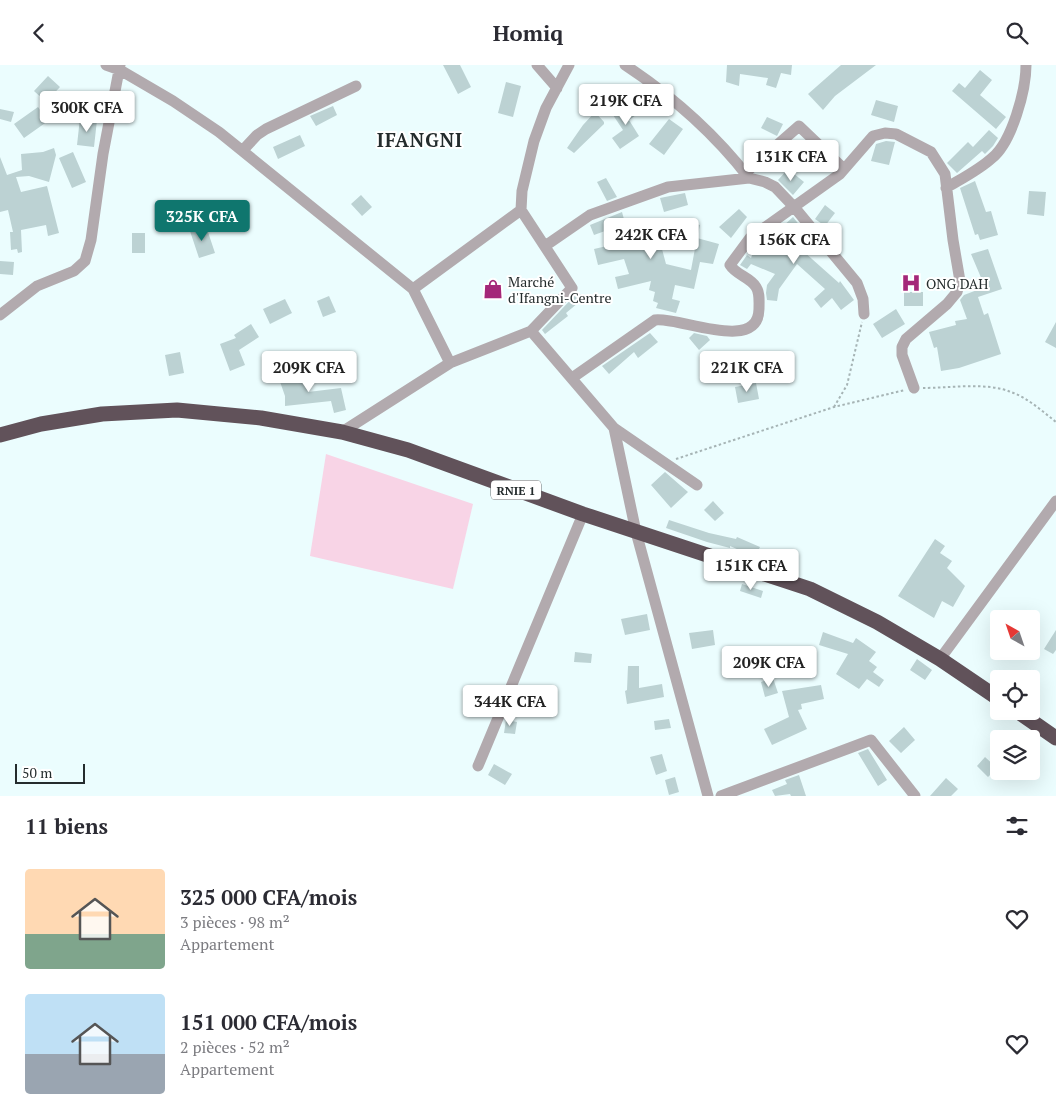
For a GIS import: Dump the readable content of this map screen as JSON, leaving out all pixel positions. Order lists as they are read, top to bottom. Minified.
{"streets":{"highway":["RNIE 1"]},"districts":["IFANGNI"],"places":{"hospital":["ONG DAH"],"shop":["Marché d'Ifangni-Centre"]},"scale_bar":"50 m","north":"top left","page":{"header":"Homiq","price":["219K CFA","300K CFA","131K CFA","325K CFA","242K CFA","156K CFA","209K CFA","221K CFA","151K CFA","209K CFA","344K CFA"],"scale":"50 m","heading":"11 biens","list":[{"name":"325 000 CFA/mois","note":"3 pièces · 98 m² · Appartement"},{"name":"151 000 CFA/mois","note":"2 pièces · 52 m² · Appartement"}]}}
